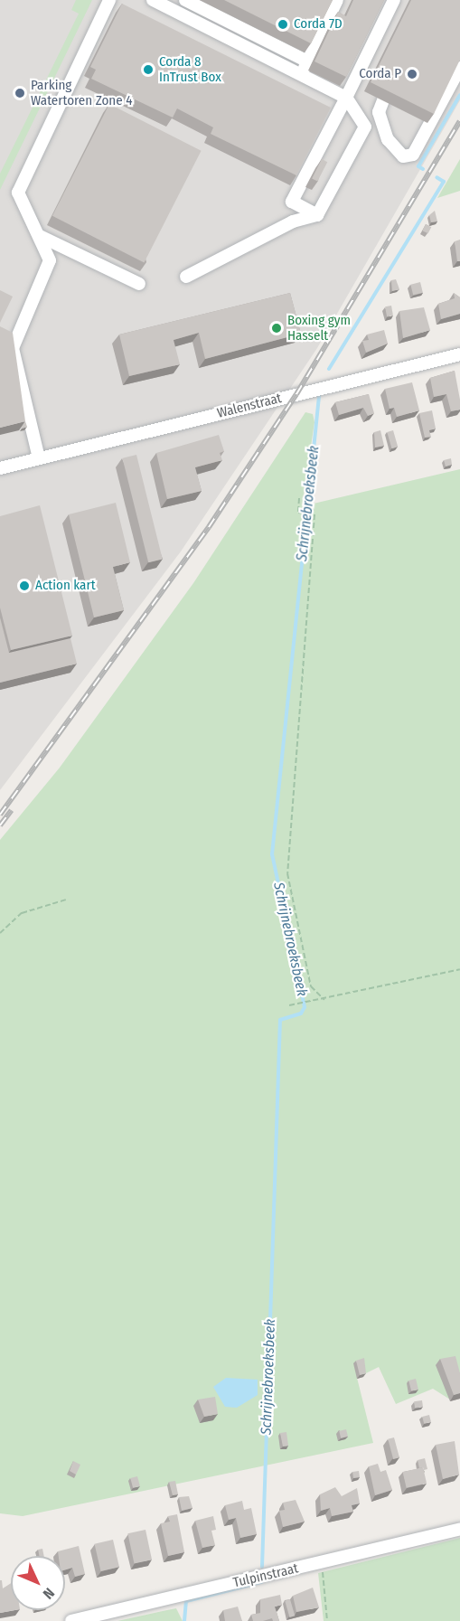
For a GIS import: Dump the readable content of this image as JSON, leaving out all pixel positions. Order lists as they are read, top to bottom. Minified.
{"streets":{"street":["Walenstraat","Tulpinstraat"]},"water":["Schrijnebroeksbeek"],"places":["Corda 7D","Corda 8 InTrust Box","Corda P","Parking Watertoren Zone 4","Boxing gym Hasselt","Action kart"],"north":"bottom right"}
